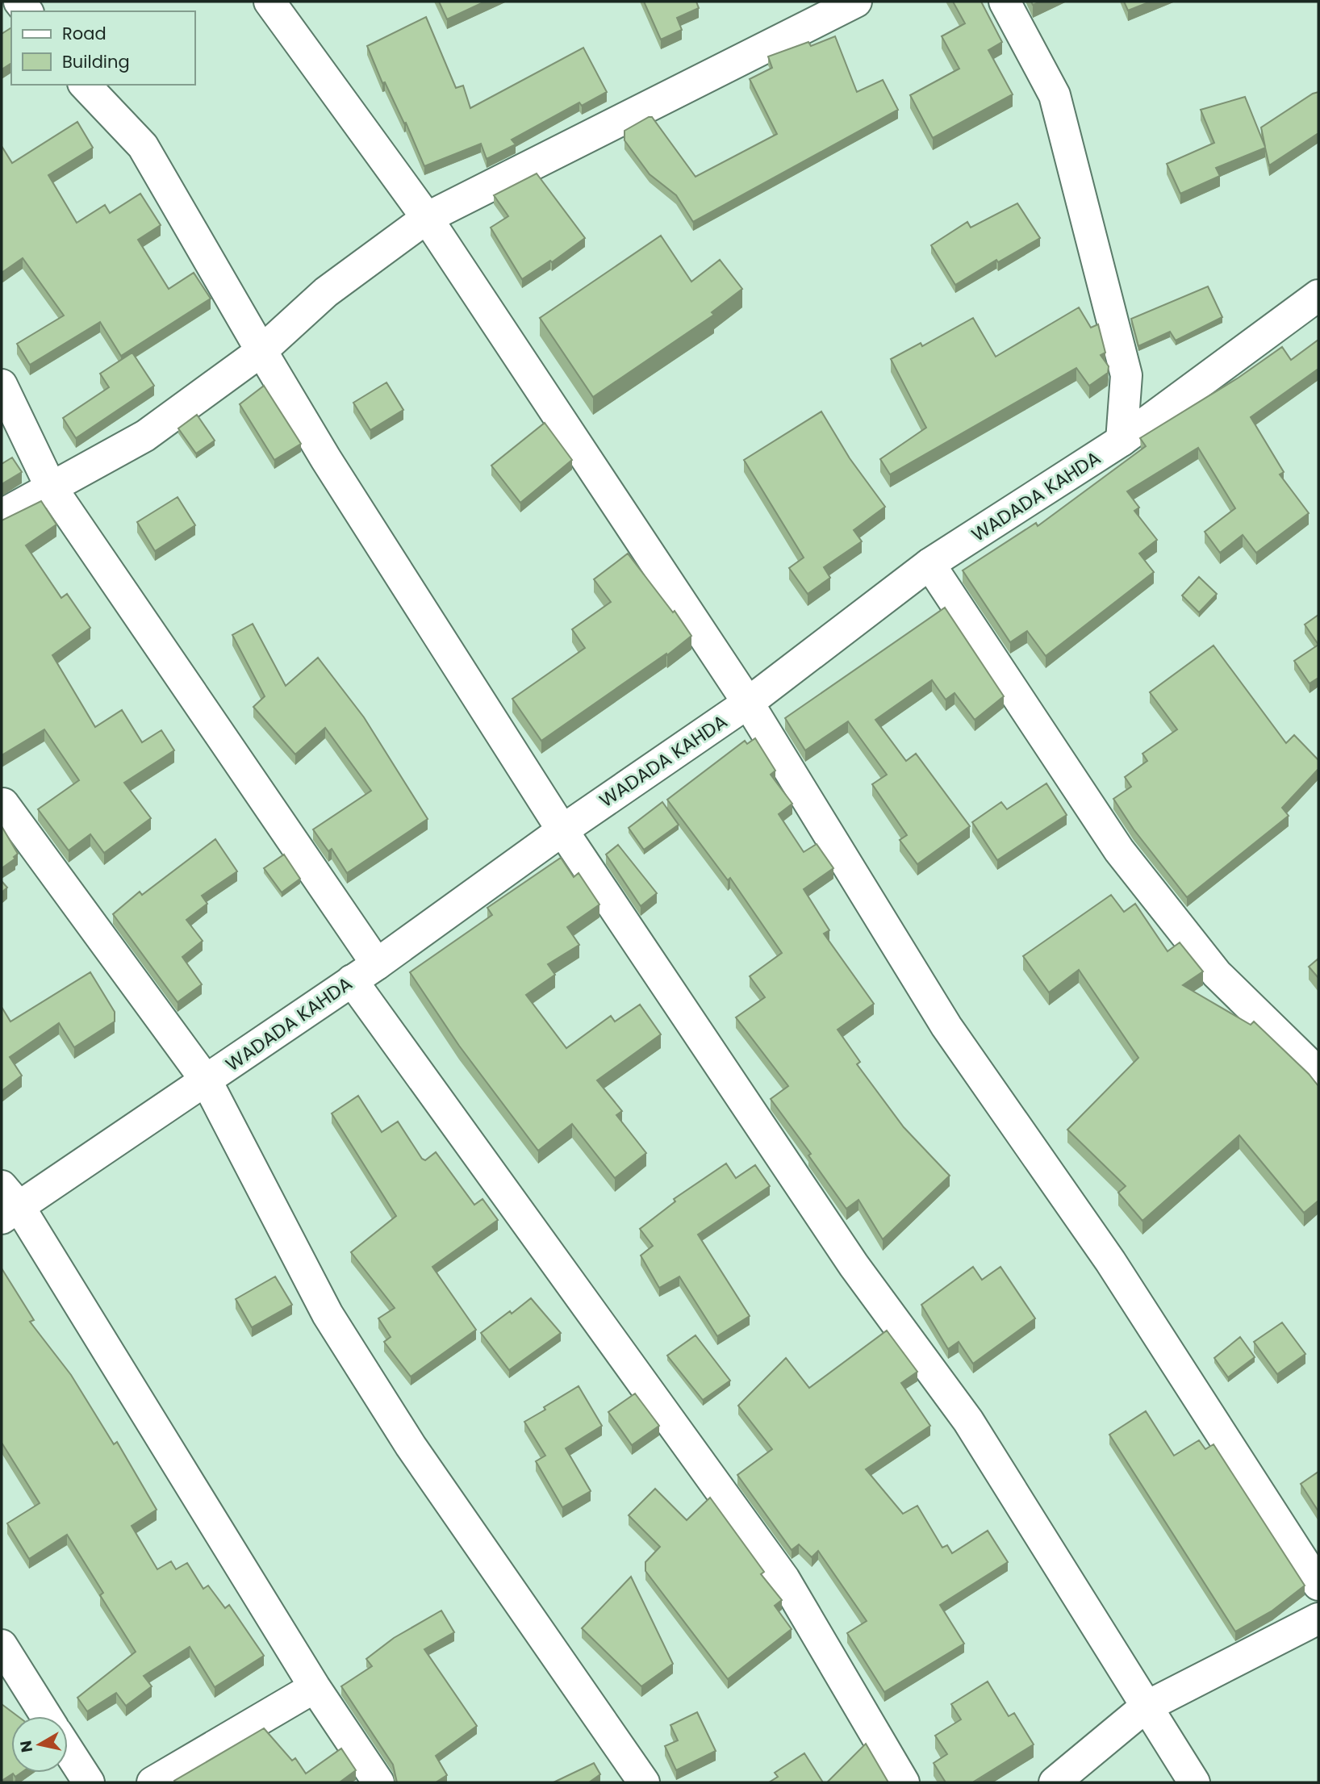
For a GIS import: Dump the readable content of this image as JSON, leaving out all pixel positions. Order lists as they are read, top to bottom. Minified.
{"streets":{"street":["WADADA KAHDA"]},"legend":["Road","Building"],"north":"left"}
